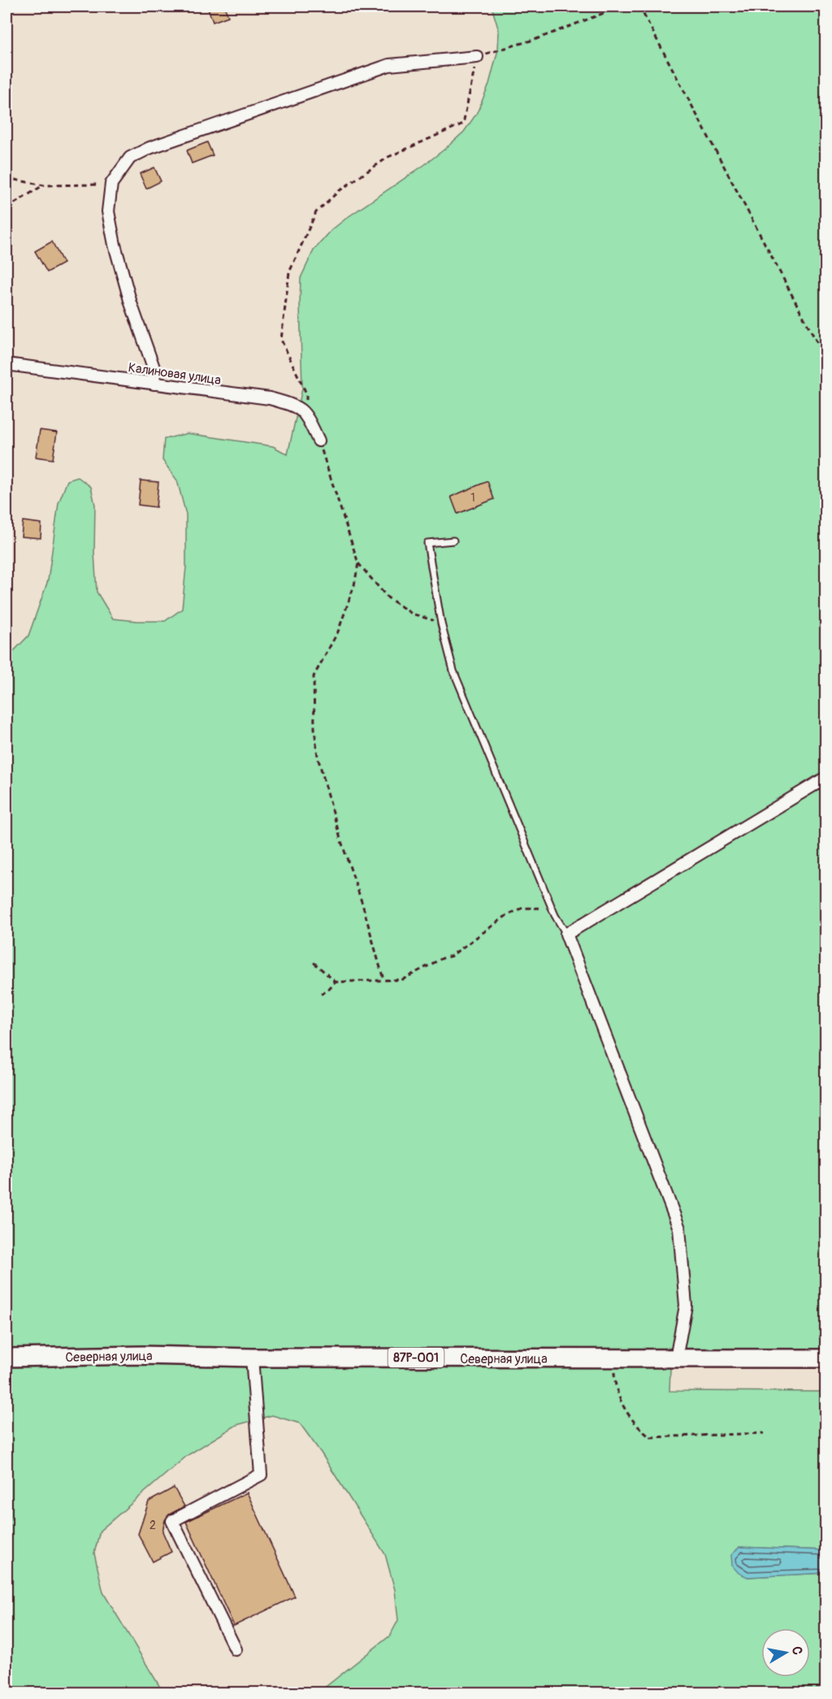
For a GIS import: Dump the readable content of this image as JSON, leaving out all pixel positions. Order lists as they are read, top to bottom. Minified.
{"streets":{"main road":["Северная улица","87Р-001"],"street":["Калиновая улица"]},"house_numbers":["1","2"],"north":"right"}
